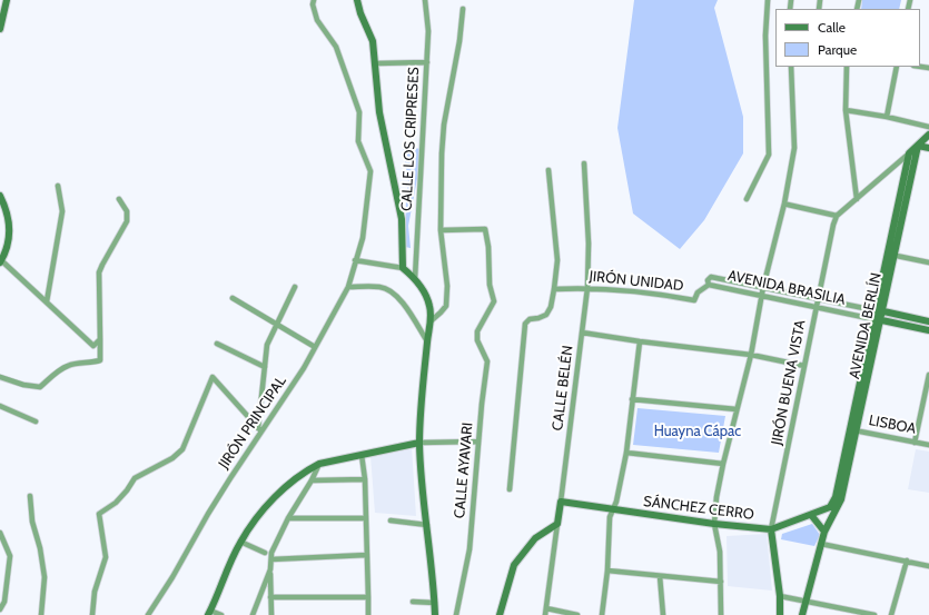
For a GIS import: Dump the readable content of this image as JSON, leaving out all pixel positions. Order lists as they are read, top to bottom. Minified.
{"streets":{"street":["CALLE LOS CRIPRESES","JIRÓN UNIDAD","AVENIDA BRASILIA","AVENIDA BERLÍN","JIRÓN BUENA VISTA","CALLE BELÉN","JIRÓN PRINCIPAL","LISBOA","CALLE AYAVARI","SÁNCHEZ CERRO"]},"crossings":[["JIRÓN UNIDAD","AVENIDA BRASILIA"],["JIRÓN UNIDAD","CALLE BELÉN"],["AVENIDA BRASILIA","AVENIDA BERLÍN"],["AVENIDA BRASILIA","JIRÓN BUENA VISTA"],["AVENIDA BERLÍN","LISBOA"],["AVENIDA BERLÍN","SÁNCHEZ CERRO"],["JIRÓN BUENA VISTA","SÁNCHEZ CERRO"],["CALLE BELÉN","SÁNCHEZ CERRO"]],"parks":["Huayna Cápac"],"legend":["Calle","Parque"]}
